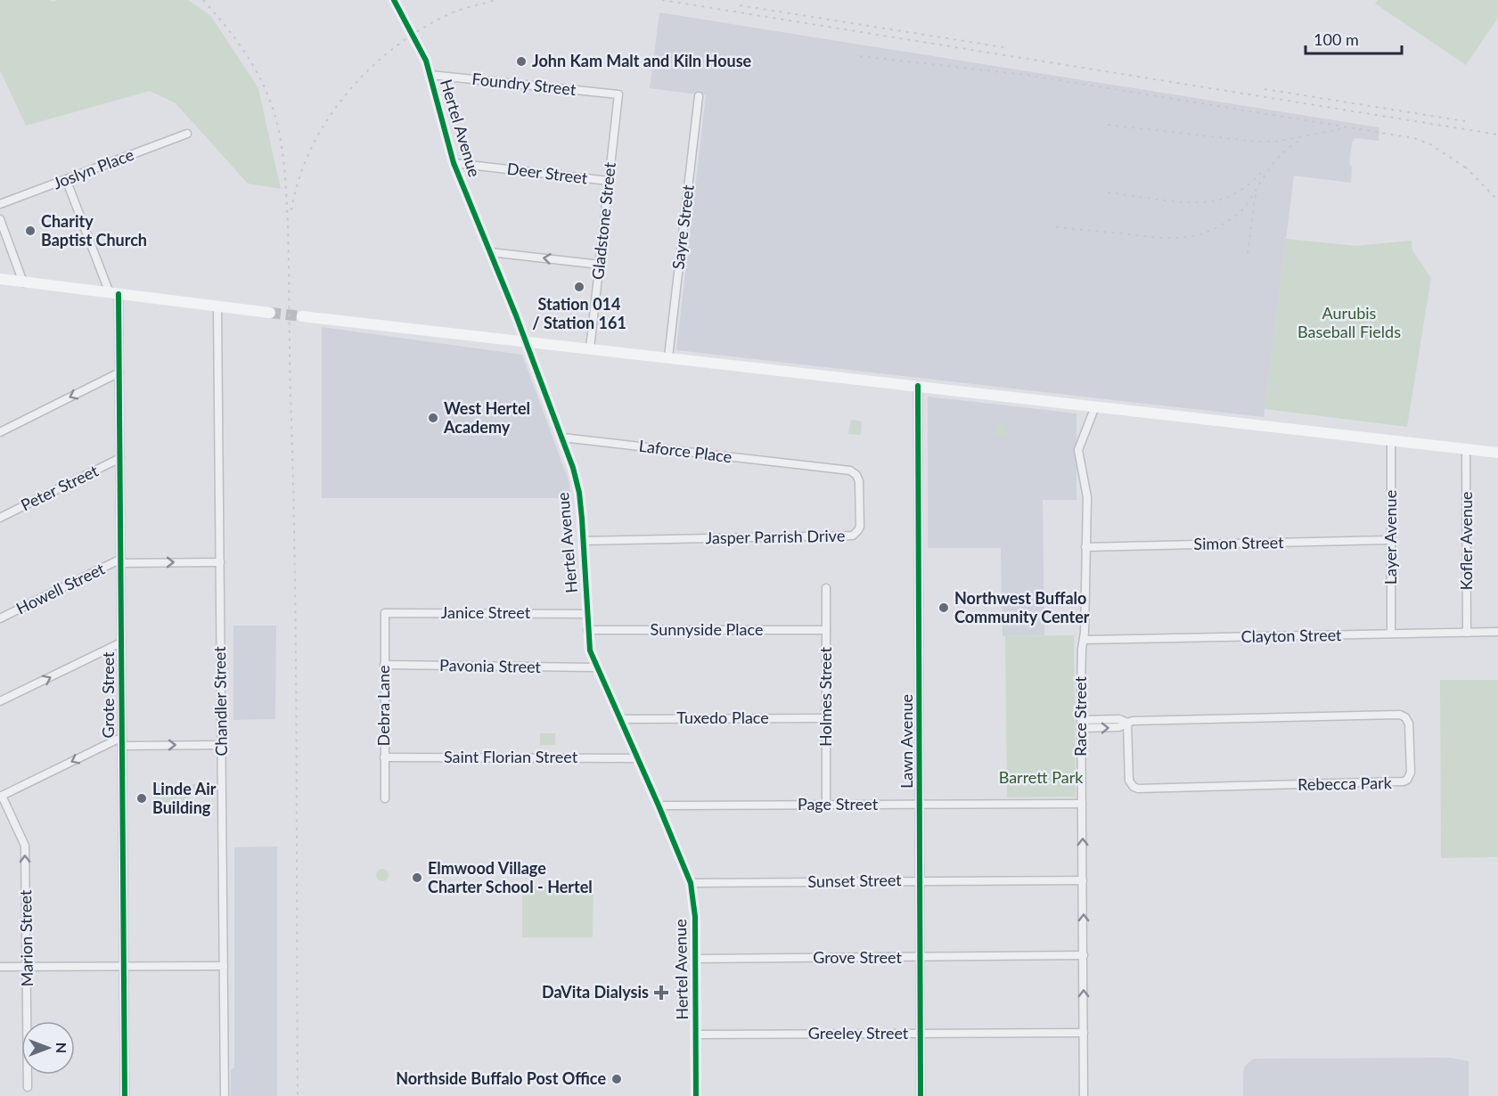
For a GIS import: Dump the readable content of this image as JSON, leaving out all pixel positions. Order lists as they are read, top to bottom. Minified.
{"streets":{"main road":["Hertel Avenue"],"street":["Foundry Street","Joslyn Place","Deer Street","Gladstone Street","Sayre Street","Laforce Place","Peter Street","Jasper Parrish Drive","Layer Avenue","Kofler Avenue","Simon Street","Howell Street","Janice Street","Sunnyside Place","Clayton Street","Pavonia Street","Grote Street","Holmes Street","Chandler Street","Debra Lane","Race Street","Tuxedo Place","Lawn Avenue","Saint Florian Street","Rebecca Park","Page Street","Sunset Street","Marion Street","Grove Street","Greeley Street"]},"crossings":[["Foundry Street","Hertel Avenue"],["Foundry Street","Gladstone Street"],["Hertel Avenue","Deer Street"],["Hertel Avenue","Laforce Place"],["Hertel Avenue","Jasper Parrish Drive"],["Hertel Avenue","Janice Street"],["Hertel Avenue","Sunnyside Place"],["Hertel Avenue","Pavonia Street"],["Hertel Avenue","Tuxedo Place"],["Hertel Avenue","Saint Florian Street"],["Hertel Avenue","Page Street"],["Hertel Avenue","Sunset Street"],["Hertel Avenue","Grove Street"],["Hertel Avenue","Greeley Street"],["Deer Street","Gladstone Street"],["Laforce Place","Jasper Parrish Drive"],["Peter Street","Grote Street"],["Layer Avenue","Simon Street"],["Layer Avenue","Clayton Street"],["Kofler Avenue","Clayton Street"],["Simon Street","Race Street"],["Howell Street","Grote Street"],["Howell Street","Chandler Street"],["Janice Street","Debra Lane"],["Sunnyside Place","Holmes Street"],["Clayton Street","Race Street"],["Pavonia Street","Debra Lane"],["Holmes Street","Tuxedo Place"],["Holmes Street","Page Street"],["Debra Lane","Saint Florian Street"],["Race Street","Rebecca Park"],["Race Street","Page Street"],["Race Street","Sunset Street"],["Race Street","Grove Street"],["Race Street","Greeley Street"],["Lawn Avenue","Page Street"],["Lawn Avenue","Sunset Street"],["Lawn Avenue","Grove Street"],["Lawn Avenue","Greeley Street"]],"one_way":["Howell Street","Marion Street"],"parks":["Aurubis Baseball Fields","Barrett Park"],"places":{"other":["John Kam Malt and Kiln House","Charity Baptist Church","Station 014 / Station 161","West Hertel Academy","Northwest Buffalo Community Center","Linde Air Building","Elmwood Village Charter School - Hertel","Northside Buffalo Post Office"],"health":["DaVita Dialysis"]},"scale_bar":"100 m","north":"right"}
